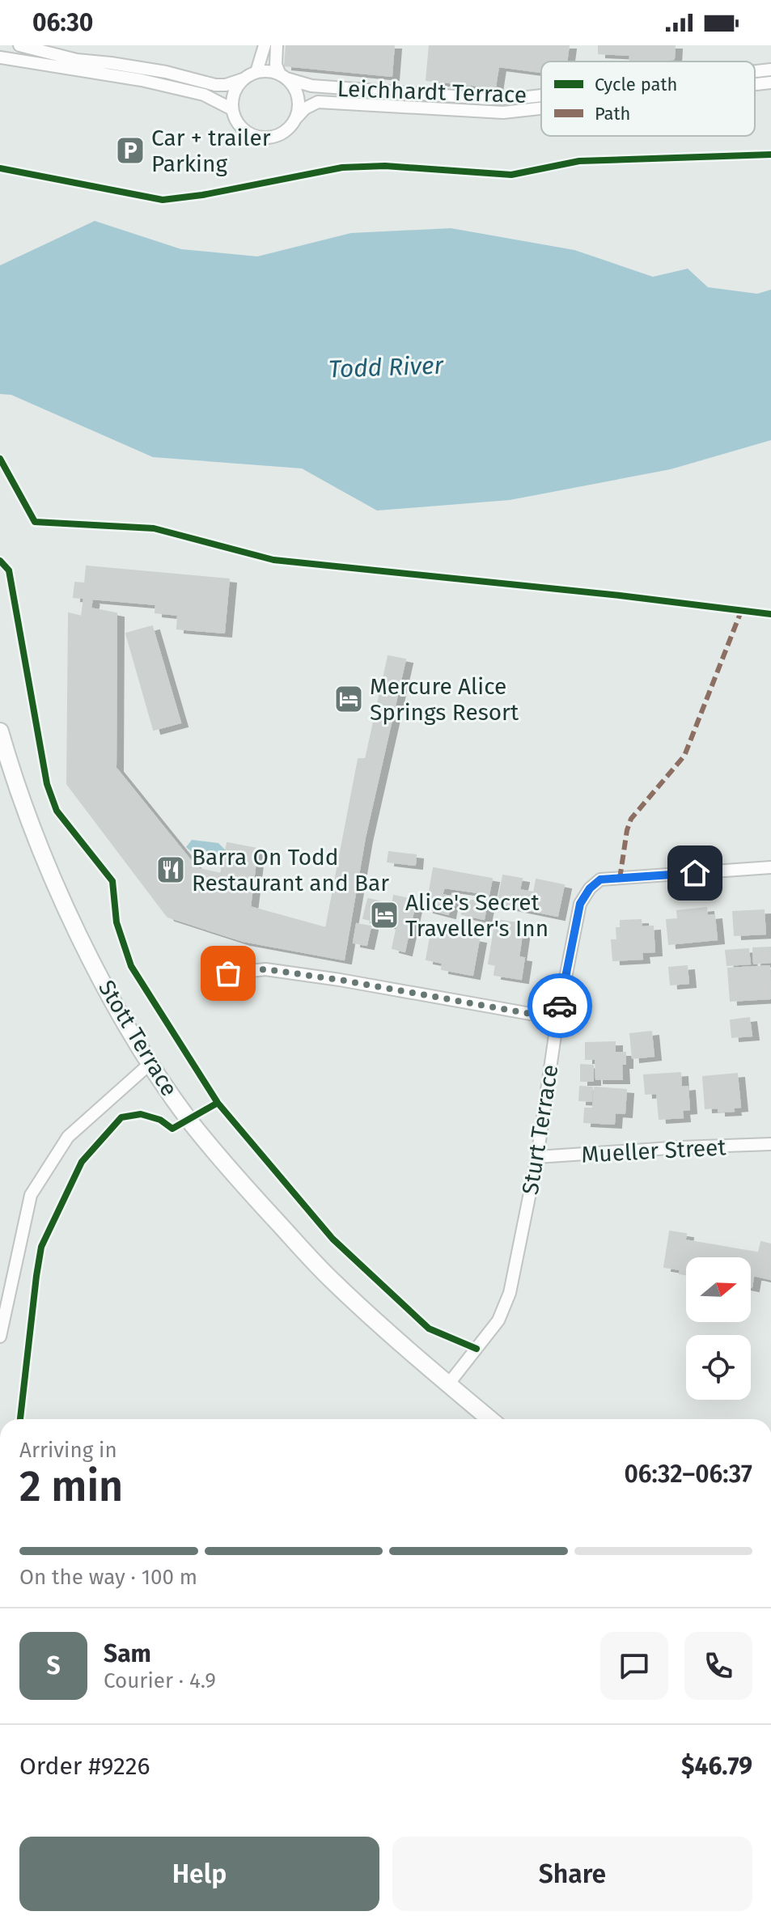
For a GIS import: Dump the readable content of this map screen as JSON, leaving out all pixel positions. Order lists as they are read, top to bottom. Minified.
{"streets":{"main road":["Stott Terrace"],"street":["Leichhardt Terrace","Sturt Terrace","Mueller Street"]},"crossings":[["Stott Terrace","Sturt Terrace"],["Sturt Terrace","Mueller Street"]],"water":["Todd River"],"places":{"parking":["Car + trailer Parking"],"hotel":["Mercure Alice Springs Resort","Alice's Secret Traveller's Inn"],"restaurant":["Barra On Todd Restaurant and Bar"]},"legend":["Cycle path","Path"],"north":"right","page":{"status":"06:30","heading":["2 min","Arriving in","06:32–06:37"],"panel":["Sam","Courier · 4.9","Order #9226","$46.79"],"bar":"On the way · 100 m","round":"S","buttons":["Help","Share"]}}
